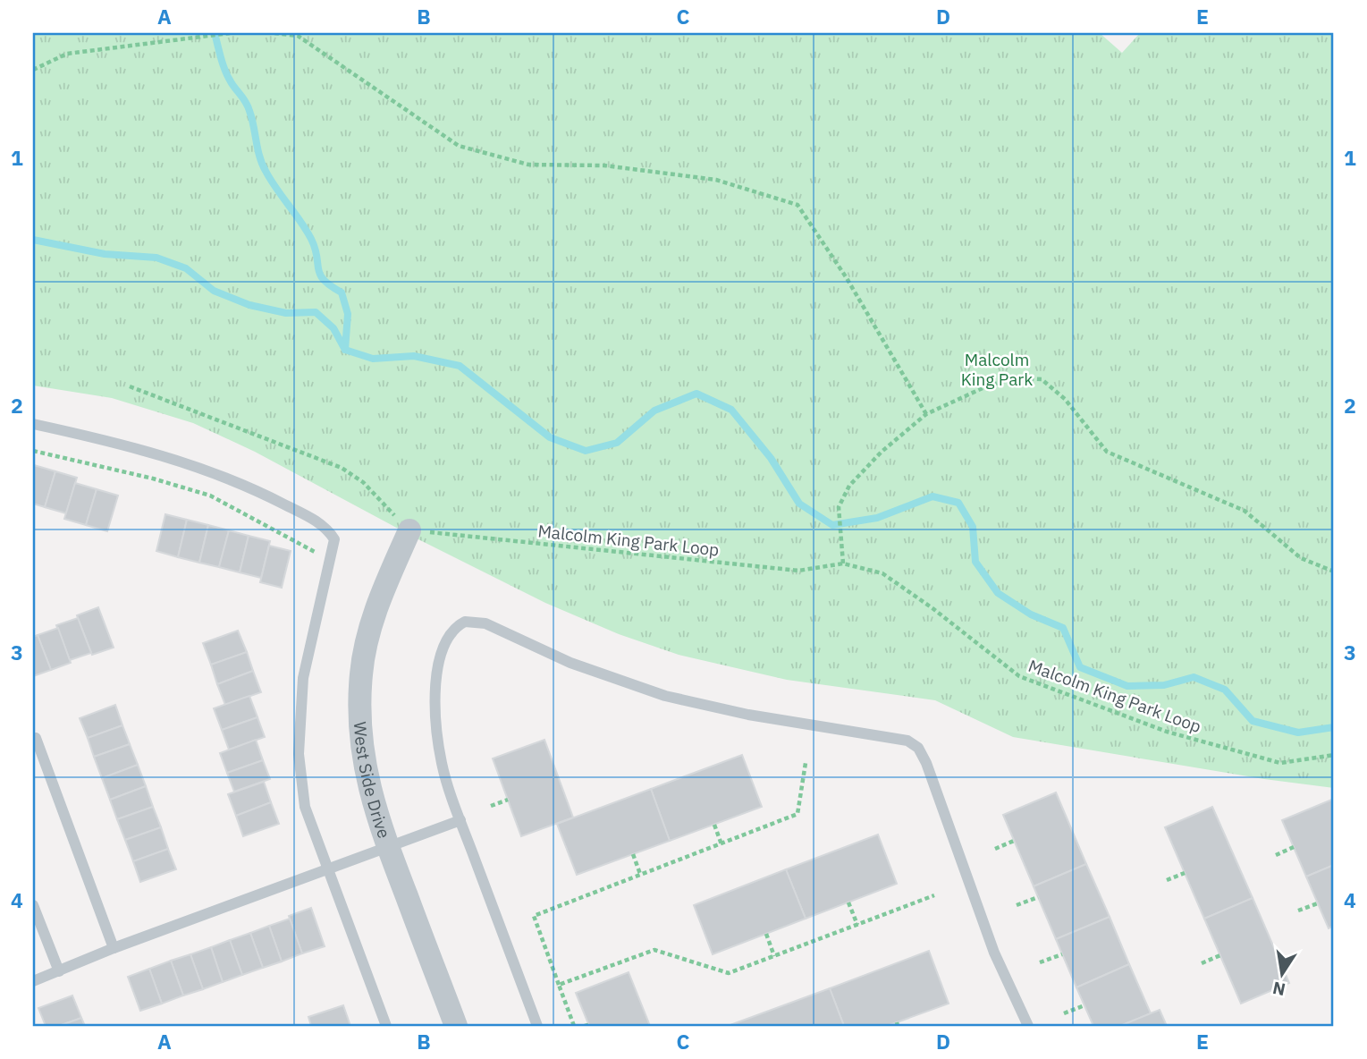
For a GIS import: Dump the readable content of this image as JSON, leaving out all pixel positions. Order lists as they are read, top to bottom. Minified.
{"streets":{"street":["West Side Drive"],"path":["Malcolm King Park Loop"]},"crossings":[["Malcolm King Park Loop","West Side Drive"]],"parks":["Malcolm King Park"],"north":"bottom","grid":{"columns":["A","B","C","D","E"],"rows":["1","2","3","4"]}}
